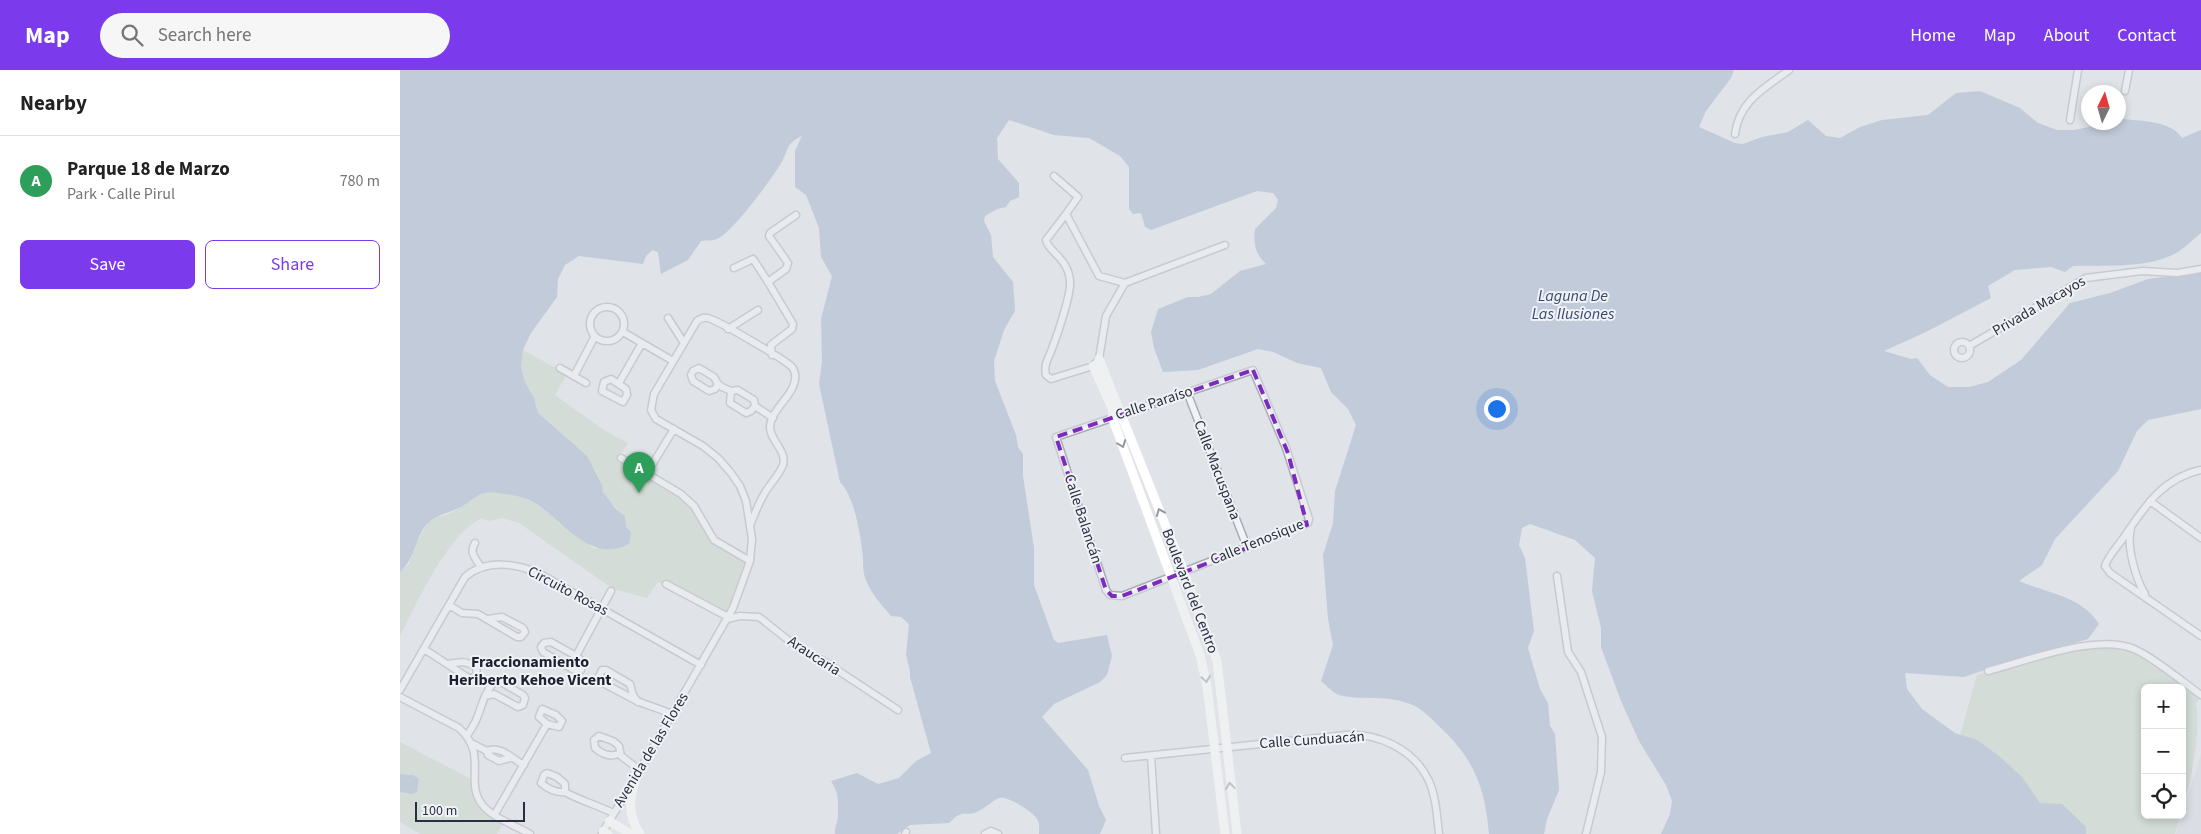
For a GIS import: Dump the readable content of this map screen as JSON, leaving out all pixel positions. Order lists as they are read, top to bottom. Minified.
{"streets":{"street":["Privada Macayos","Calle Paraíso","Calle Macuspana","Calle Balancán","Calle Tenosique","Circuito Rosas","Boulevard del Centro","Araucaria","Calle Cunduacán","Avenida de las Flores"]},"crossings":[["Calle Paraíso","Calle Macuspana"],["Calle Paraíso","Calle Balancán"],["Calle Paraíso","Calle Tenosique"],["Calle Paraíso","Boulevard del Centro"],["Calle Macuspana","Calle Tenosique"],["Calle Balancán","Calle Tenosique"],["Calle Tenosique","Boulevard del Centro"],["Circuito Rosas","Avenida de las Flores"],["Boulevard del Centro","Calle Cunduacán"],["Araucaria","Avenida de las Flores"]],"districts":["Fraccionamiento Heriberto Kehoe Vicent"],"water":["Laguna De Las Ilusiones"],"scale_bar":"100 m","north":"top","page":{"header":"Map","search":"Search here","nav":["Home","Map","About","Contact"],"heading":"Nearby","list":[{"mark":"A","name":"Parque 18 de Marzo","note":"Park · Calle Pirul","value":"780 m"}],"buttons":["Save","Share"],"pins":"A","map_buttons":["+","−"],"scale":"100 m"}}
